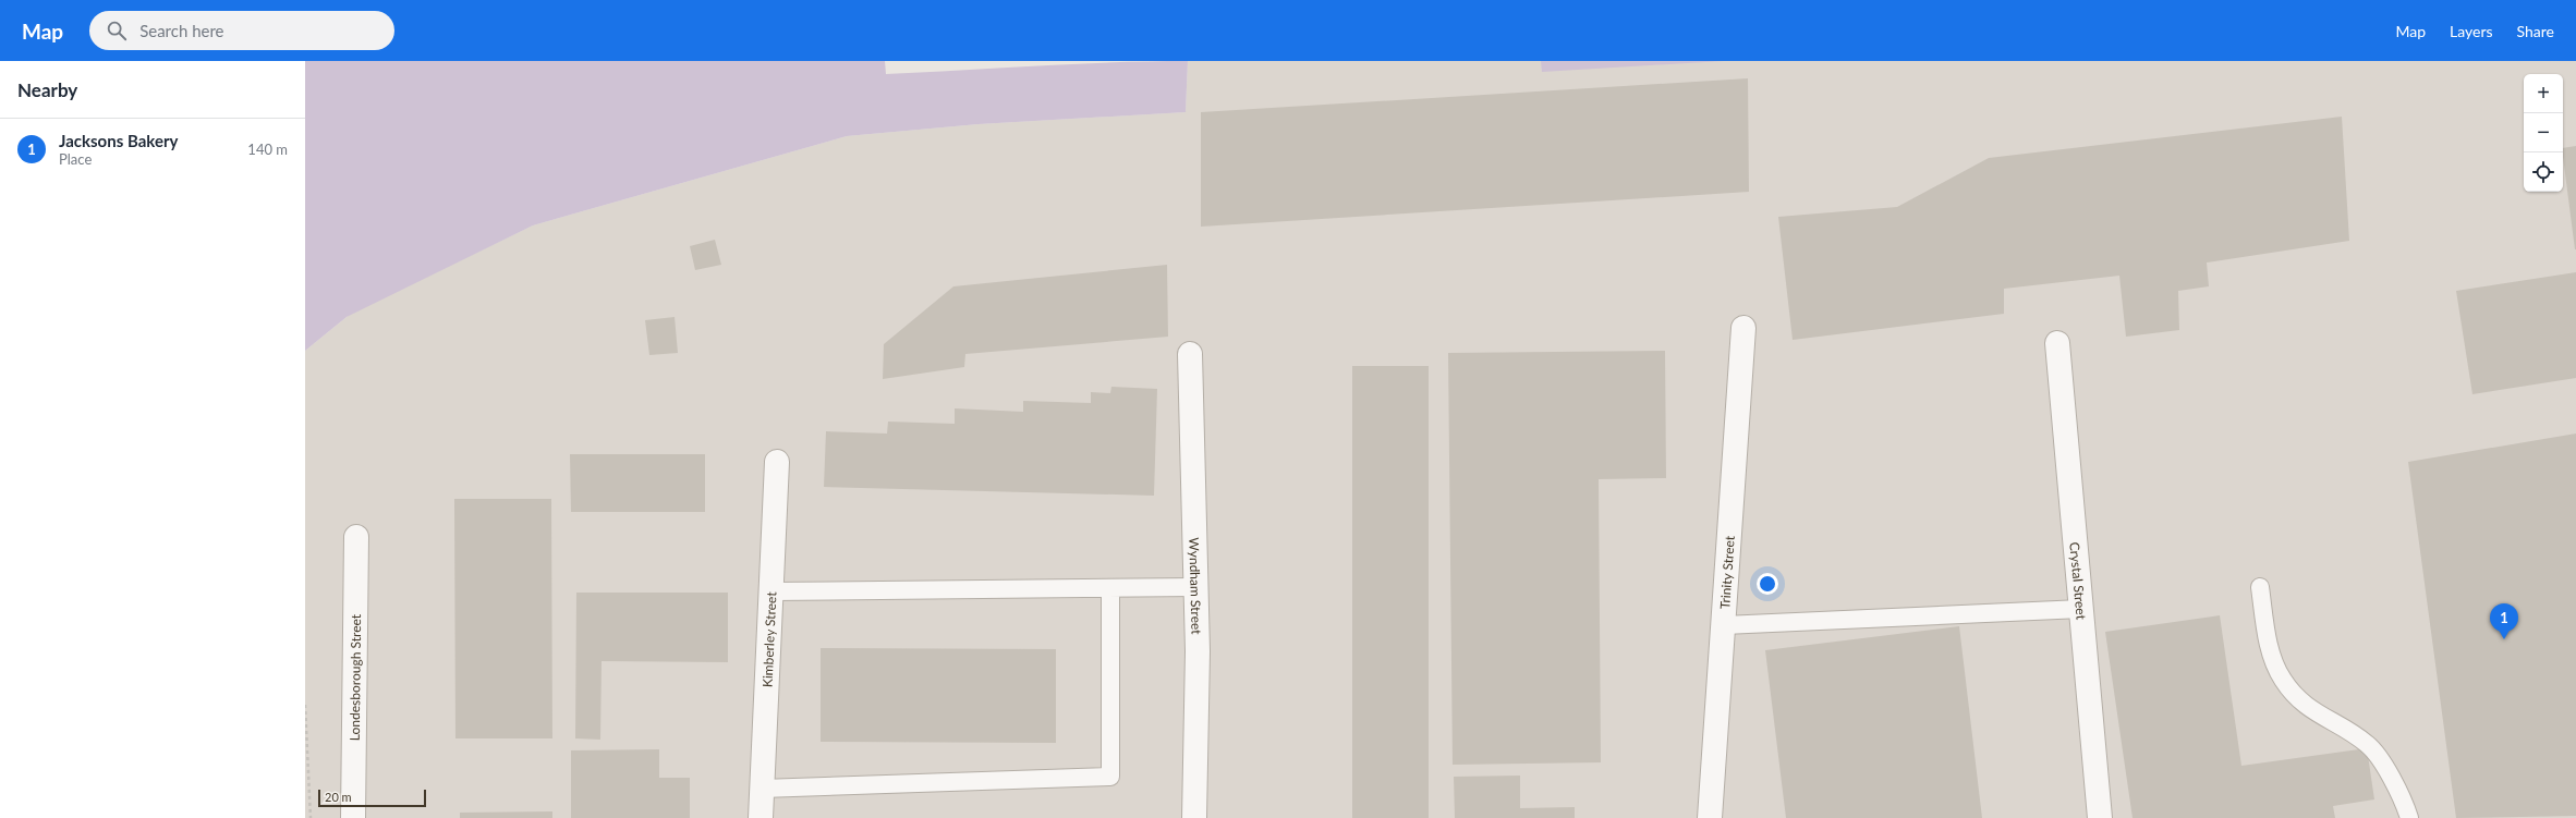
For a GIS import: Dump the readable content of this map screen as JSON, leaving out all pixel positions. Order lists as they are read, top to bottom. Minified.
{"streets":{"street":["Trinity Street","Crystal Street","Wyndham Street","Kimberley Street","Londesborough Street"]},"scale_bar":"20 m","page":{"header":"Map","search":"Search here","nav":["Map","Layers","Share"],"heading":"Nearby","map_buttons":["+","−"],"list":[{"mark":"1","name":"Jacksons Bakery","note":"Place","value":"140 m"}],"pins":"1","scale":"20 m"}}
